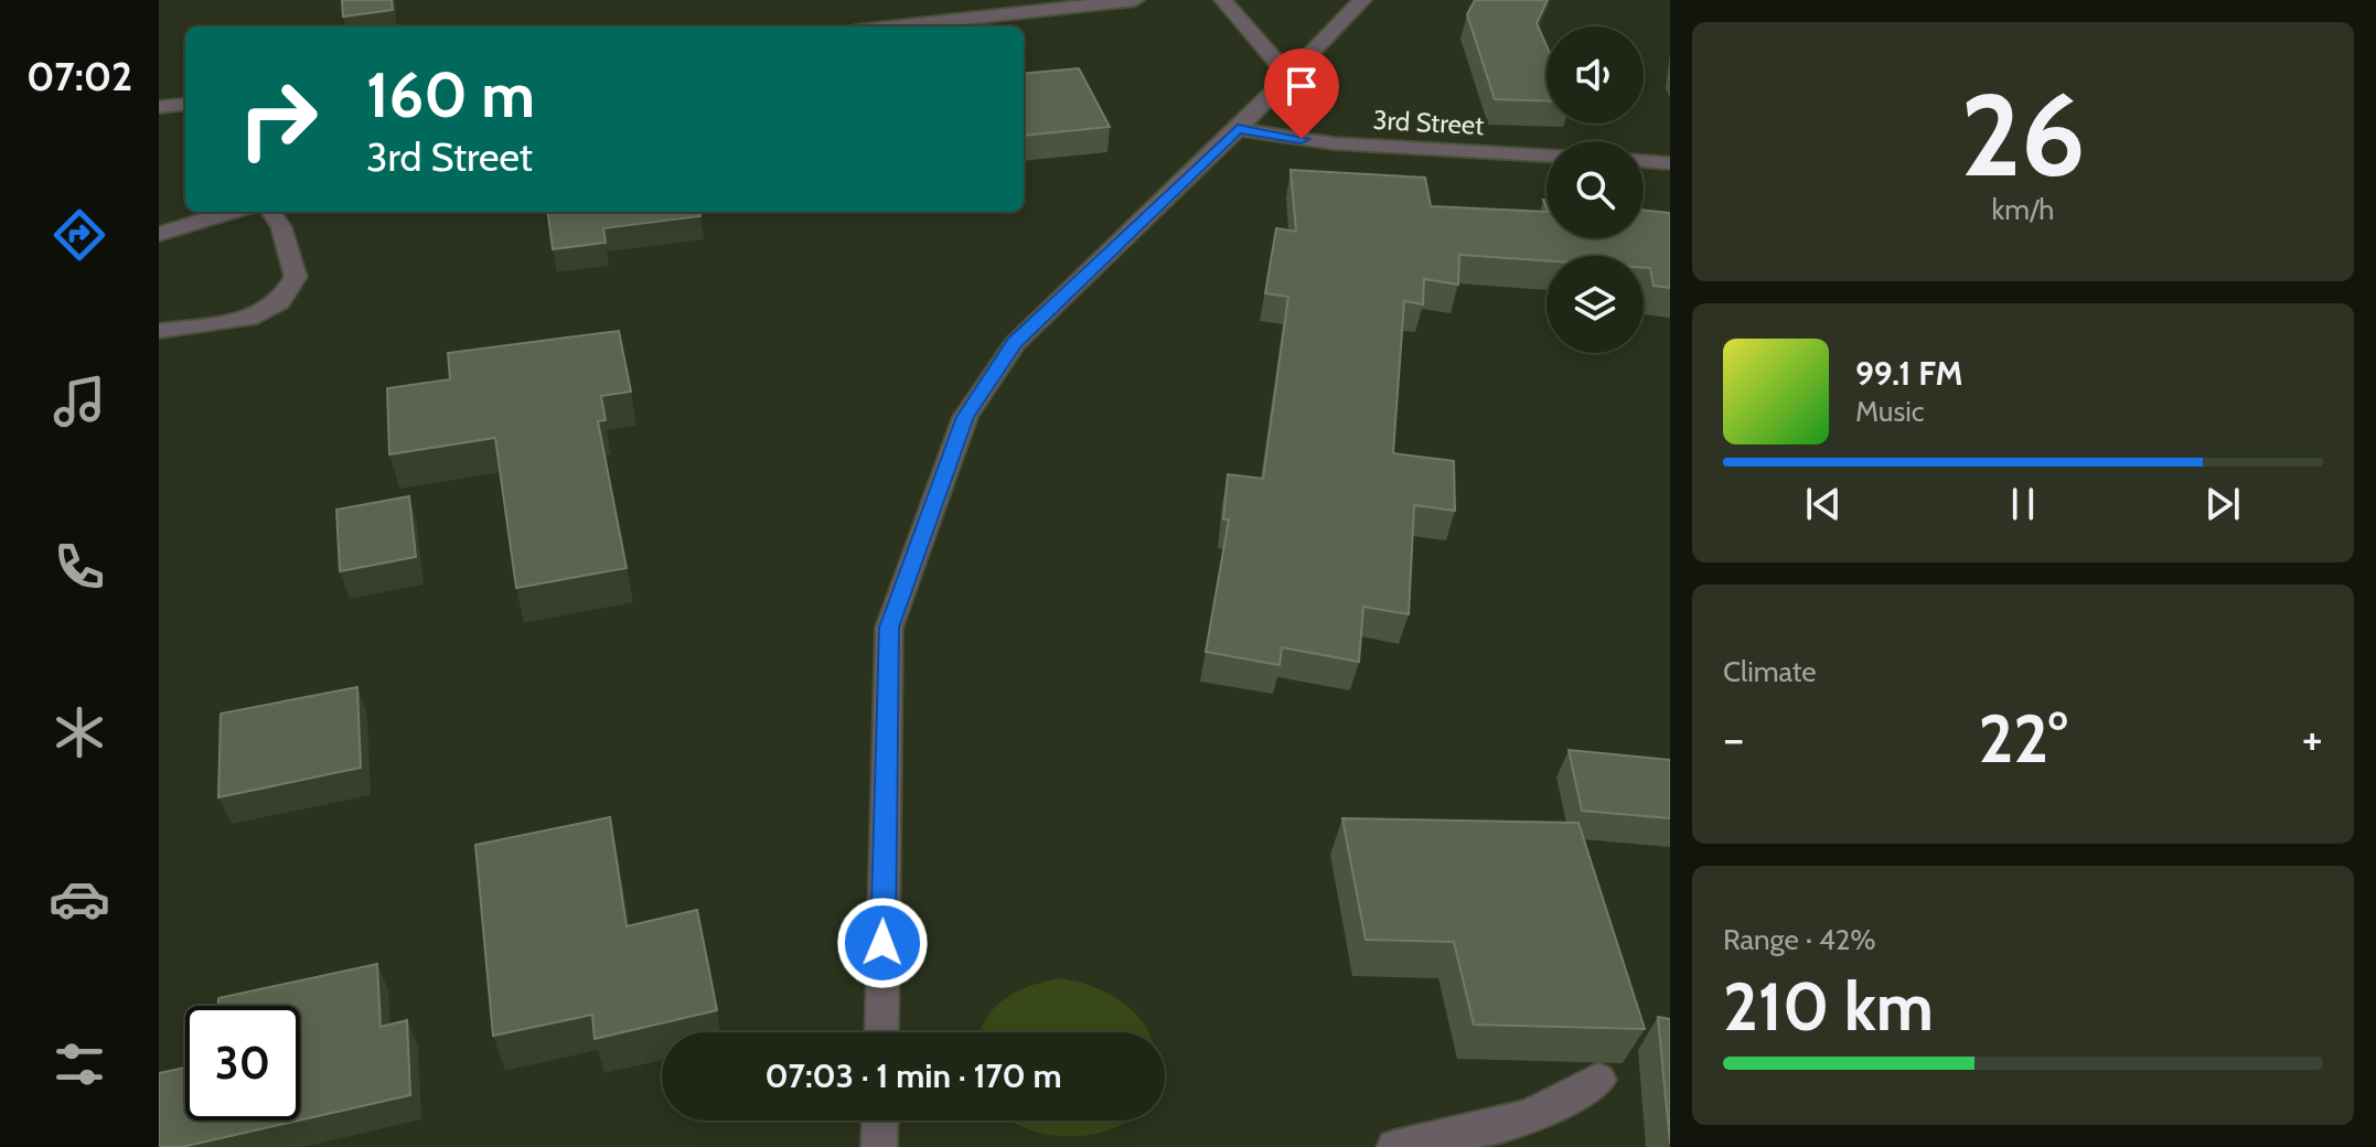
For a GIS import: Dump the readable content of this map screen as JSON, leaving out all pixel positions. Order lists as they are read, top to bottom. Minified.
{"streets":{"street":["3rd Street"]},"page":{"tabs":"07:02","tile":[["26","km/h"],"Climate",["Range · 42%","210 km"]],"turn":["160 m","3rd Street"],"song":["99.1 FM","Music"],"heat":["−","22°","+"],"limit":"30","trip":"07:03 · 1 min · 170 m"}}
